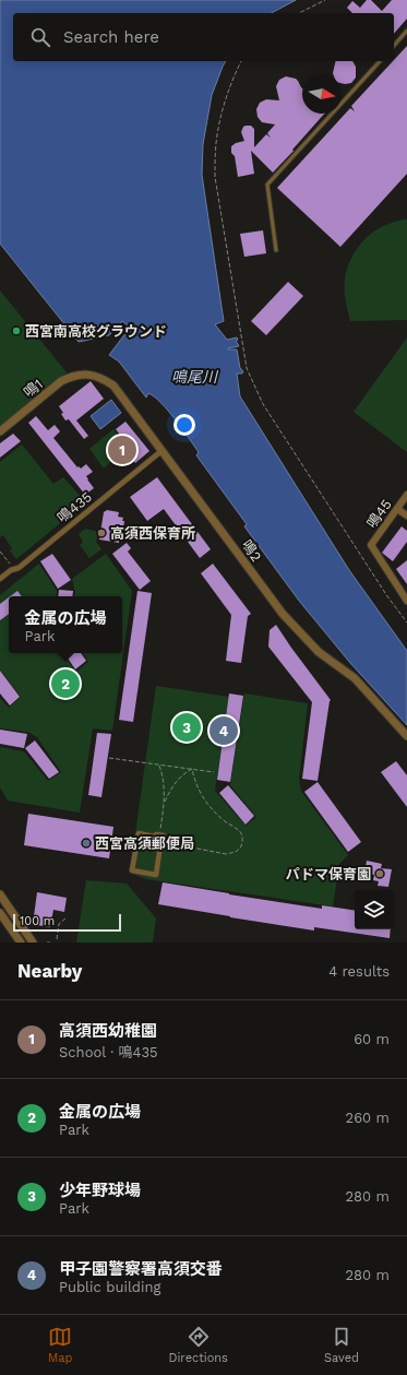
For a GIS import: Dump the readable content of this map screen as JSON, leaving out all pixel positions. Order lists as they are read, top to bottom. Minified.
{"streets":{"street":["鳴1","鳴435","鳴45","鳴2"]},"crossings":[["鳴1","鳴2"],["鳴435","鳴2"]],"water":["鳴尾川"],"places":["西宮南高校グラウンド","高須西保育所","西宮高須郵便局","パドマ保育園"],"scale_bar":"100 m","north":"right","page":{"search":"Search here","pins":["1","2","3","4"],"popup":["金属の広場","Park"],"scale":"100 m","heading":["Nearby","4 results"],"list":[{"mark":"1","name":"高須西幼稚園","note":"School · 鳴435","value":"60 m"},{"mark":"2","name":"金属の広場","note":"Park","value":"260 m"},{"mark":"3","name":"少年野球場","note":"Park","value":"280 m"},{"mark":"4","name":"甲子園警察署高須交番","note":"Public building","value":"280 m"}],"nav":["Map","Directions","Saved"]}}
